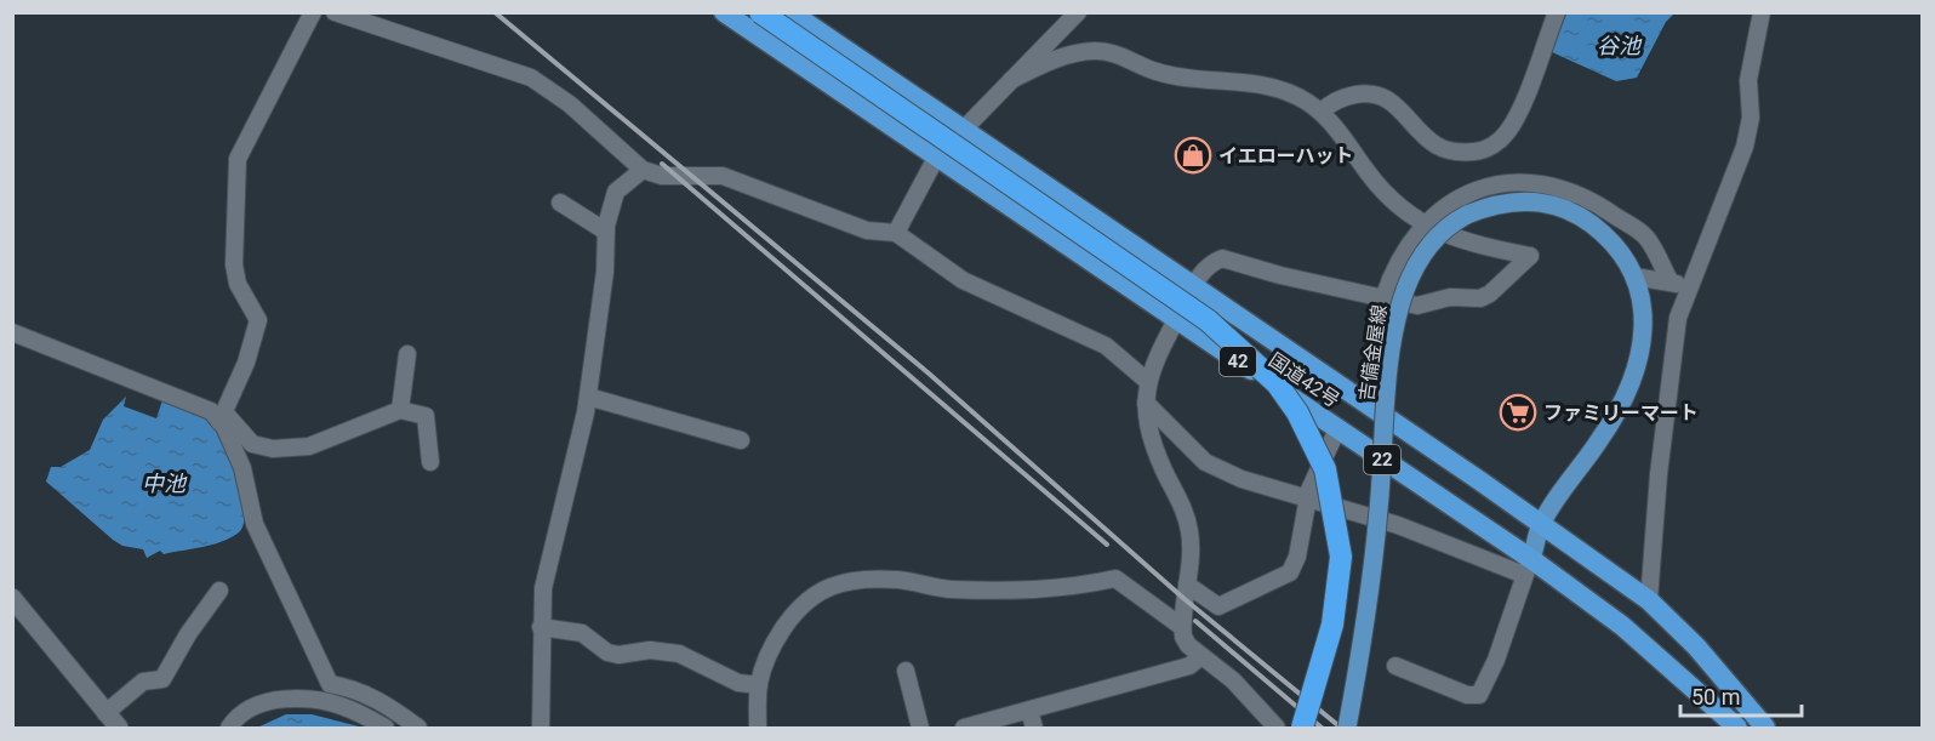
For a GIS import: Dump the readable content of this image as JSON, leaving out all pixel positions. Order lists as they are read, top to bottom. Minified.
{"streets":{"highway":["42","国道42号"],"main road":["吉備金屋線","22"]},"crossings":[["吉備金屋線","国道42号"]],"water":["谷池","中池"],"places":{"shop":["イエローハット"],"supermarket":["ファミリーマート"]},"scale_bar":"50 m"}
